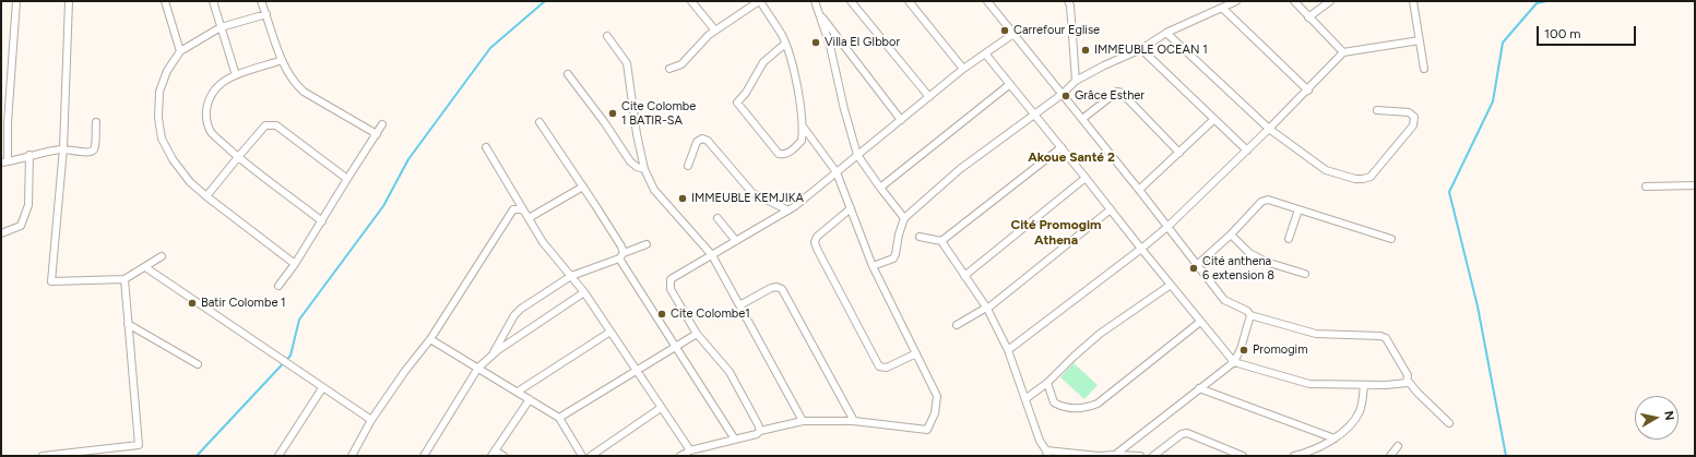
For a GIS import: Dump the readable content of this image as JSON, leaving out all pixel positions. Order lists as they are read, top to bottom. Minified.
{"districts":["Akoue Santé 2","Cité Promogim Athena"],"places":["Carrefour Eglise","Villa El GIbbor","IMMEUBLE OCEAN 1","Grâce Esther","Cite Colombe 1 BATIR-SA","IMMEUBLE KEMJIKA","Cité anthena 6 extension 8","Batir Colombe 1","Cite Colombe1","Promogim"],"scale_bar":"100 m","north":"right"}
